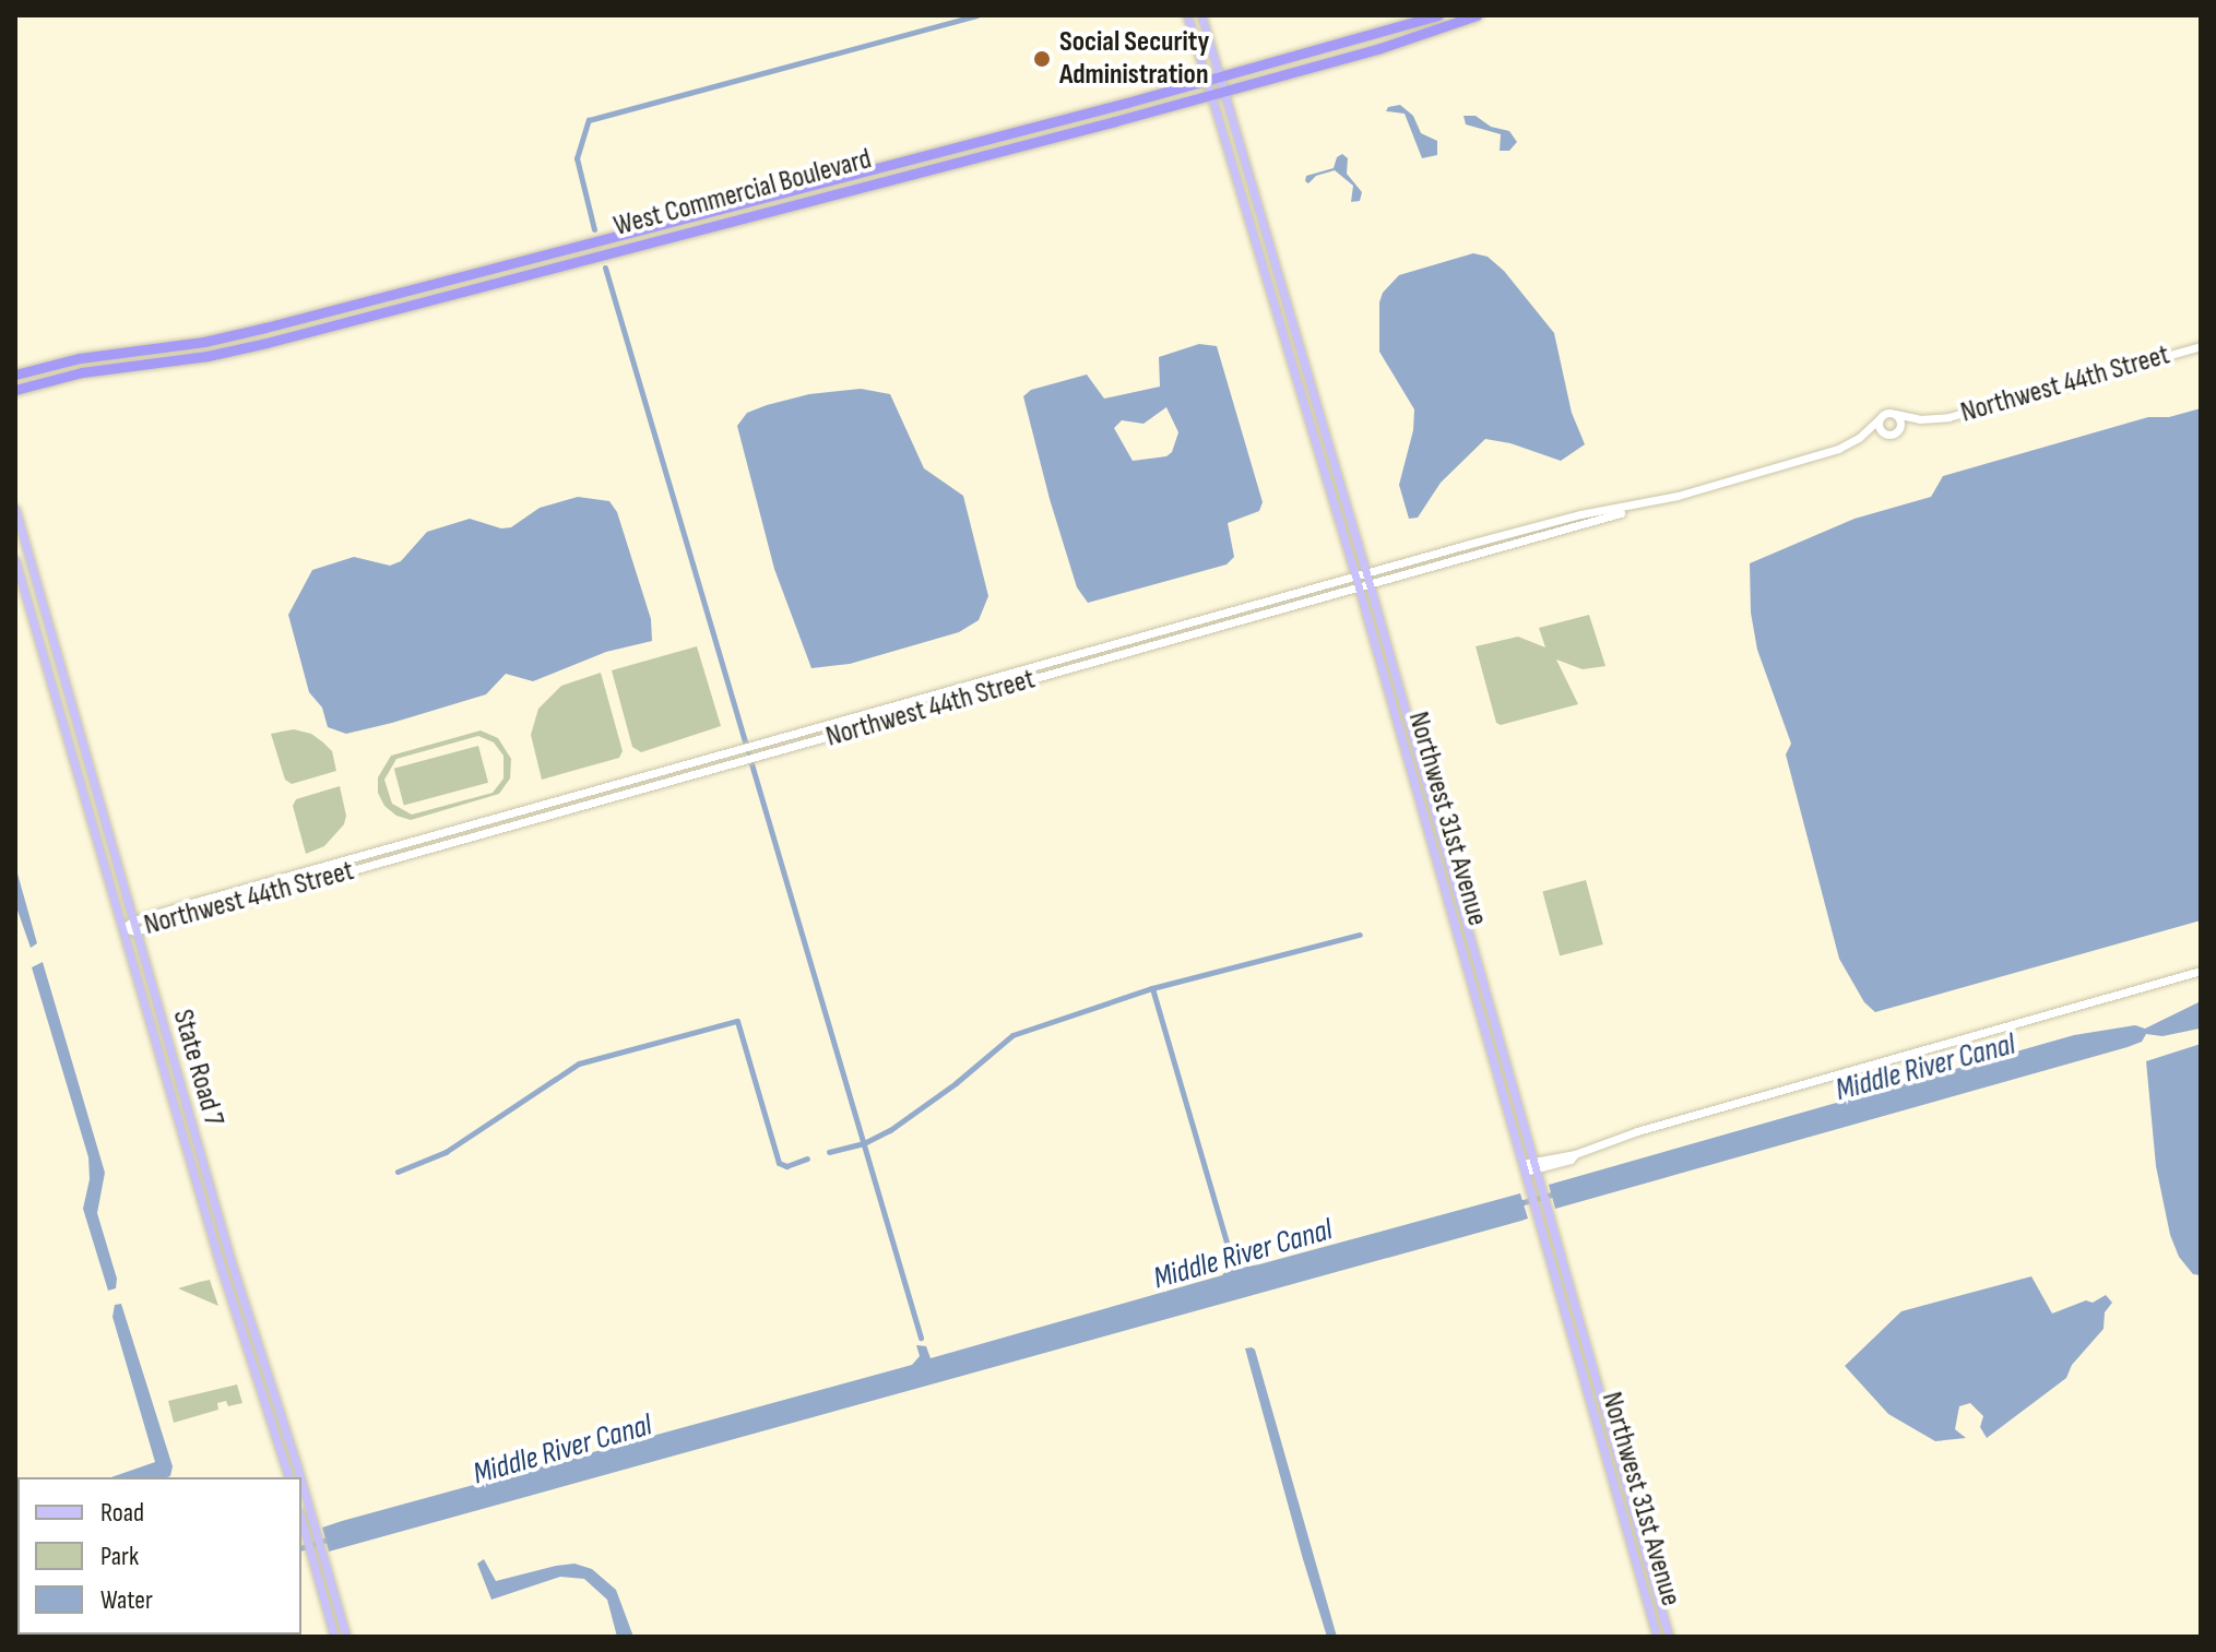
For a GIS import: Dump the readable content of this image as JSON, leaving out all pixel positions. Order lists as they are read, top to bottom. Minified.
{"streets":{"highway":["West Commercial Boulevard"],"main road":["Northwest 31st Avenue","State Road 7"],"street":["Northwest 44th Street"]},"crossings":[["West Commercial Boulevard","Northwest 31st Avenue"],["Northwest 44th Street","Northwest 31st Avenue"],["Northwest 44th Street","State Road 7"]],"water":["Middle River Canal"],"places":["Social Security Administration"],"legend":["Road","Park","Water"]}
